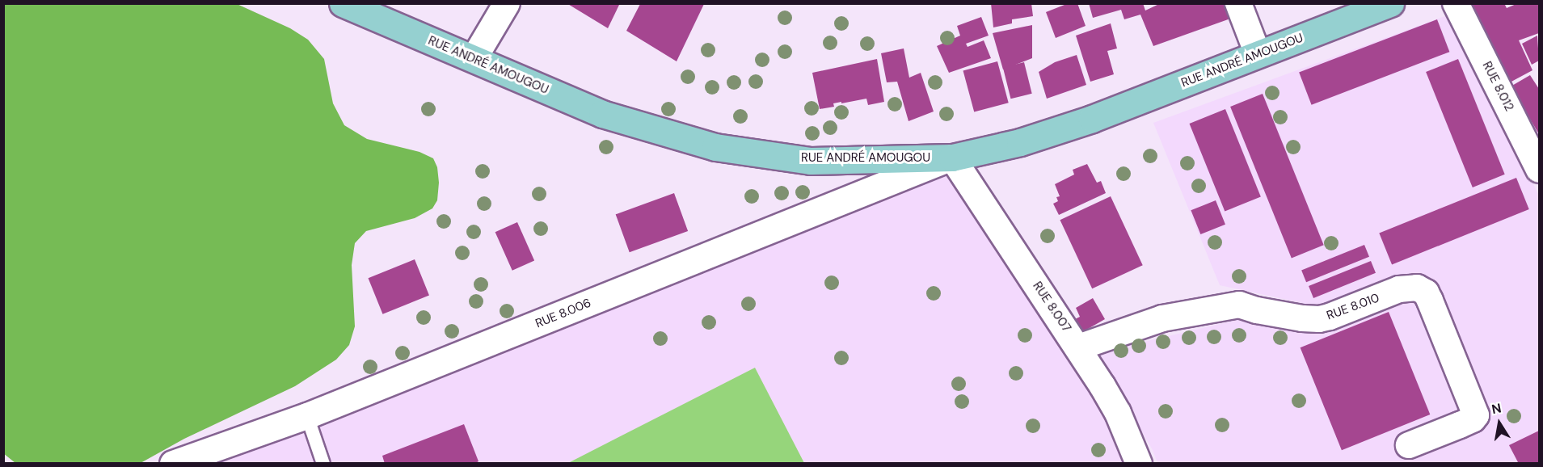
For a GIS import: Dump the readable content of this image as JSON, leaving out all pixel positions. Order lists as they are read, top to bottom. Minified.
{"streets":{"main road":["RUE ANDRÉ AMOUGOU"],"street":["RUE 8.012","RUE 8.007","RUE 8.010","RUE 8.006"]},"crossings":[["RUE ANDRÉ AMOUGOU","RUE 8.007"],["RUE ANDRÉ AMOUGOU","RUE 8.006"],["RUE 8.007","RUE 8.010"],["RUE 8.007","RUE 8.006"]],"north":"top"}
